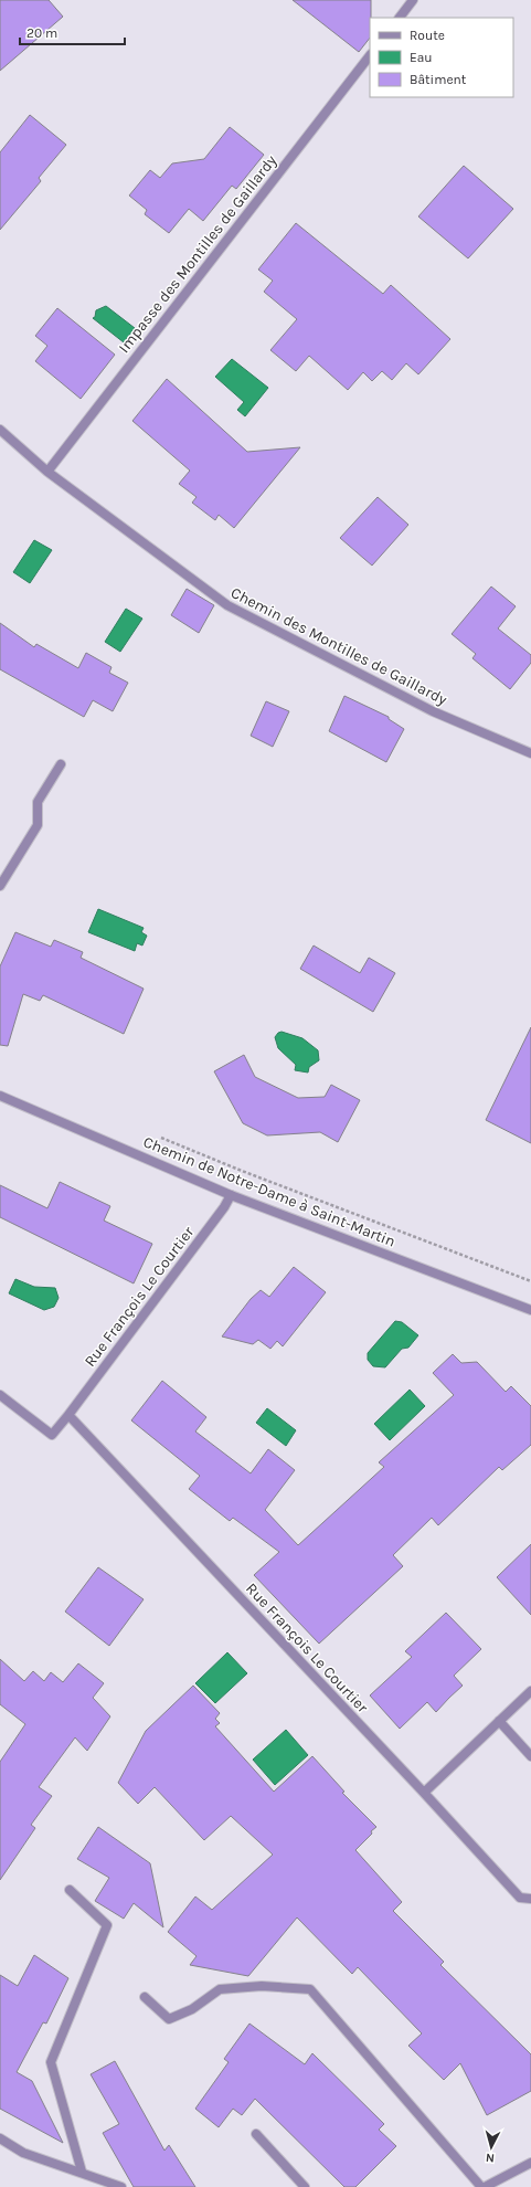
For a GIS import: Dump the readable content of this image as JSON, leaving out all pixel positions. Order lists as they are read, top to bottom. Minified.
{"streets":{"street":["Impasse des Montilles de Gaillardy","Chemin des Montilles de Gaillardy","Chemin de Notre-Dame à Saint-Martin","Rue François Le Courtier"]},"crossings":[["Impasse des Montilles de Gaillardy","Chemin des Montilles de Gaillardy"],["Chemin de Notre-Dame à Saint-Martin","Rue François Le Courtier"]],"legend":["Route","Eau","Bâtiment"],"scale_bar":"20 m","north":"bottom"}
